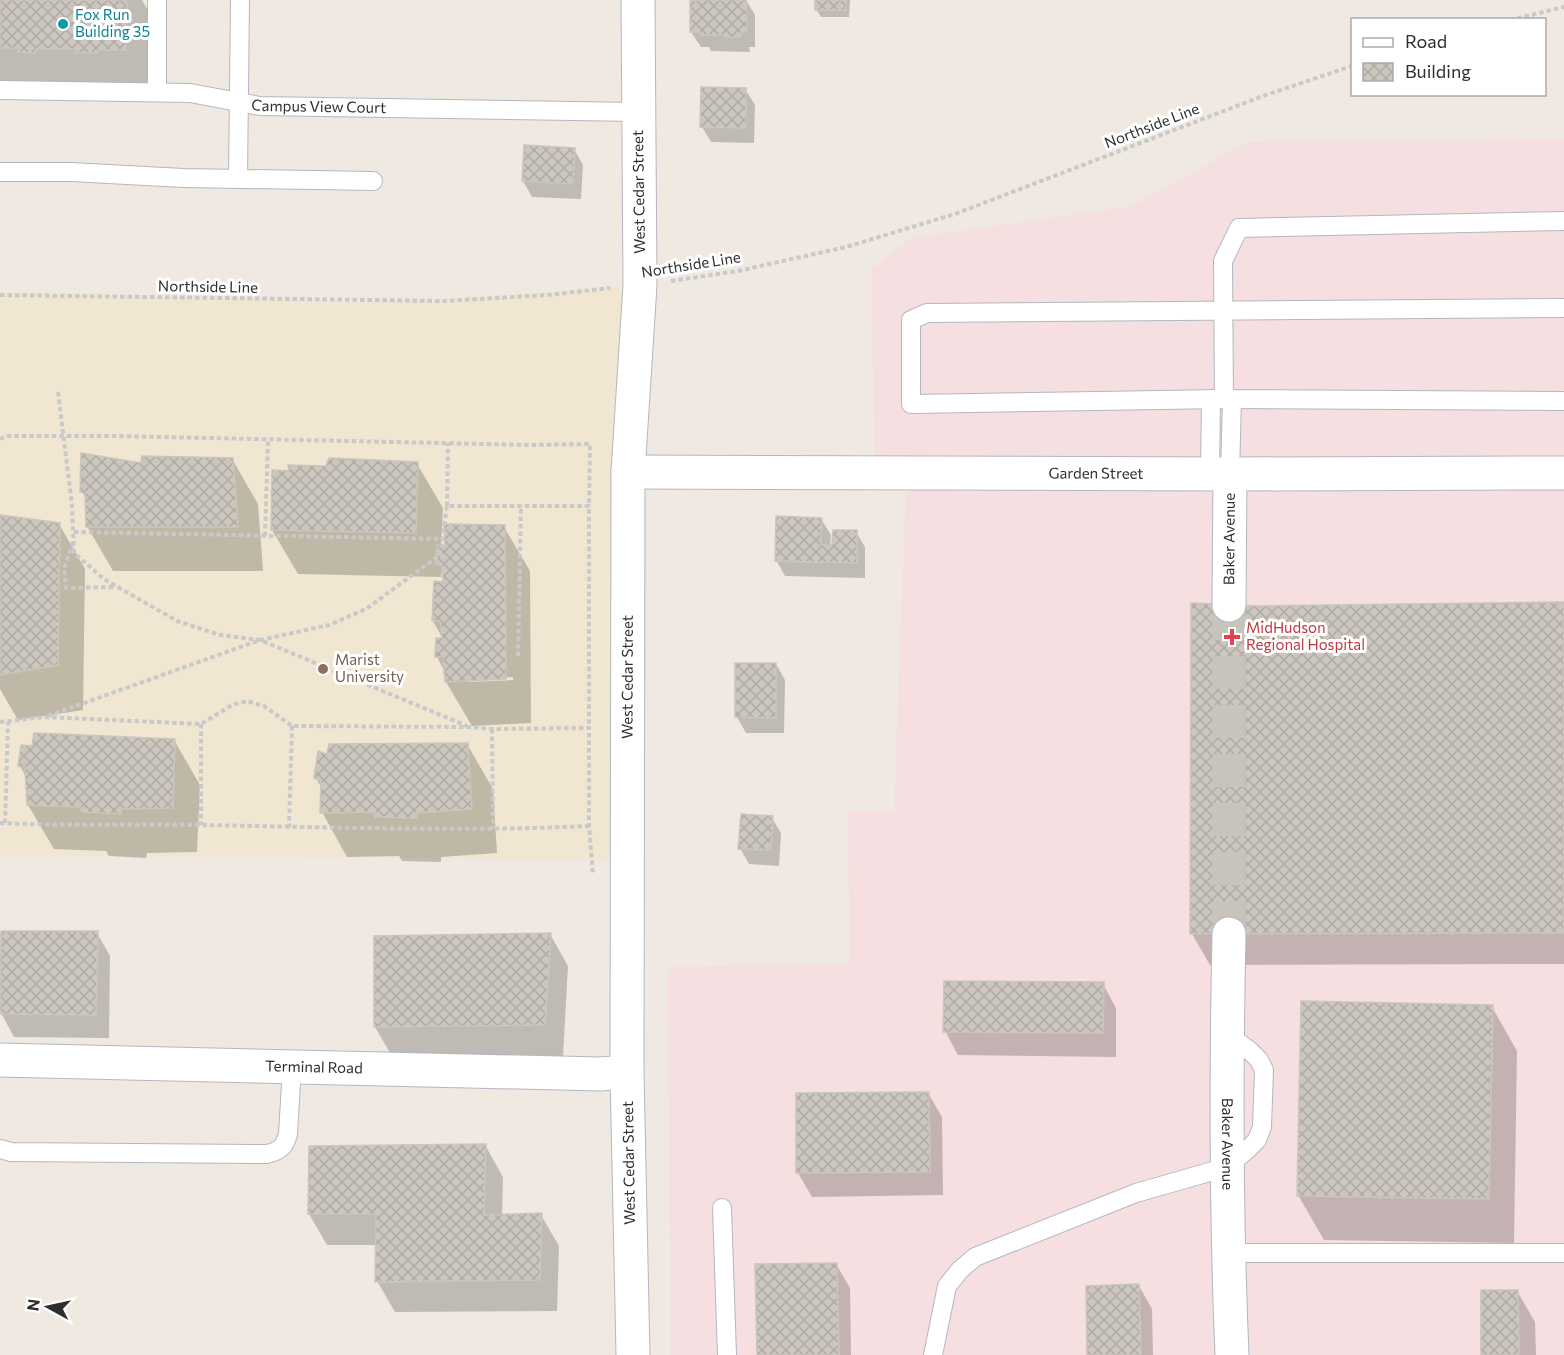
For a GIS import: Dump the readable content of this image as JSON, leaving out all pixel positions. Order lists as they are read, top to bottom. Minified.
{"streets":{"street":["West Cedar Street","Garden Street","Baker Avenue","Terminal Road"],"lane":["Campus View Court"],"path":["Northside Line"]},"crossings":[["Campus View Court","West Cedar Street"],["Northside Line","West Cedar Street"],["West Cedar Street","Garden Street"],["West Cedar Street","Terminal Road"],["Garden Street","Baker Avenue"]],"places":{"other":["Fox Run Building 35","Marist University"],"health":["MidHudson Regional Hospital"]},"legend":["Road","Building"],"north":"left"}
